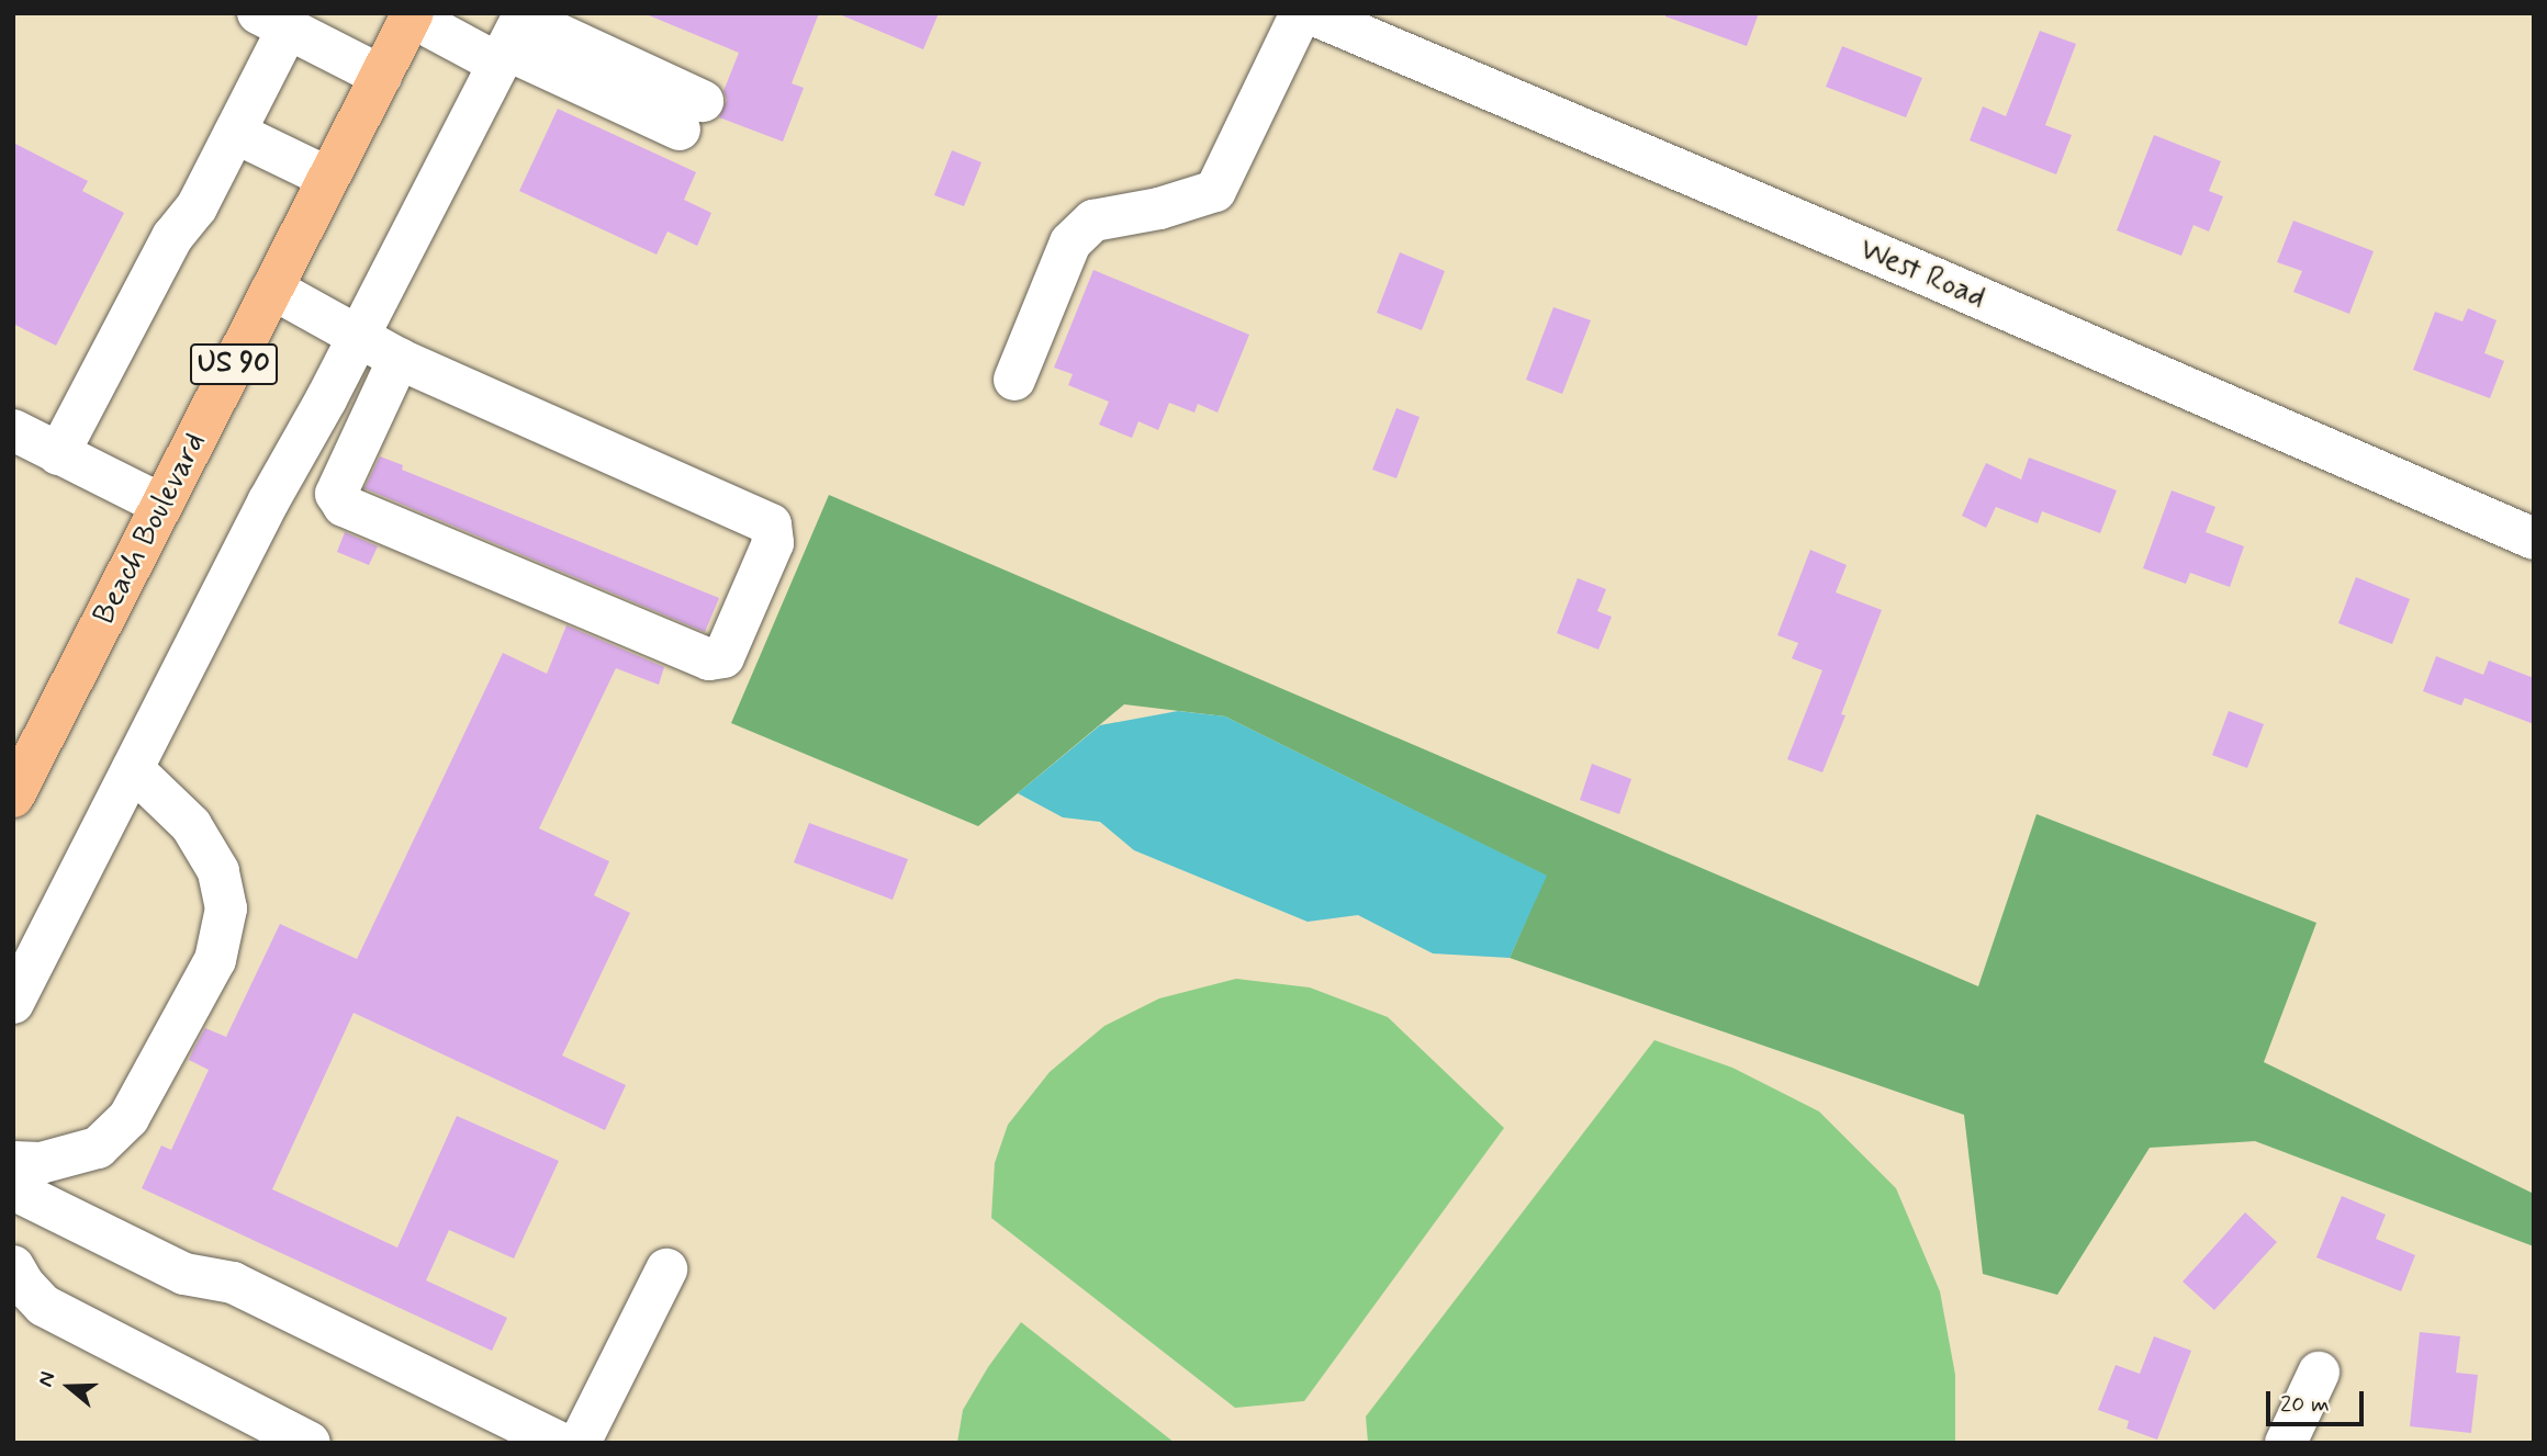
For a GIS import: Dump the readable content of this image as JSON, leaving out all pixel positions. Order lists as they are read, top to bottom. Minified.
{"streets":{"highway":["US 90","Beach Boulevard"],"street":["West Road"]},"scale_bar":"20 m","north":"left"}
